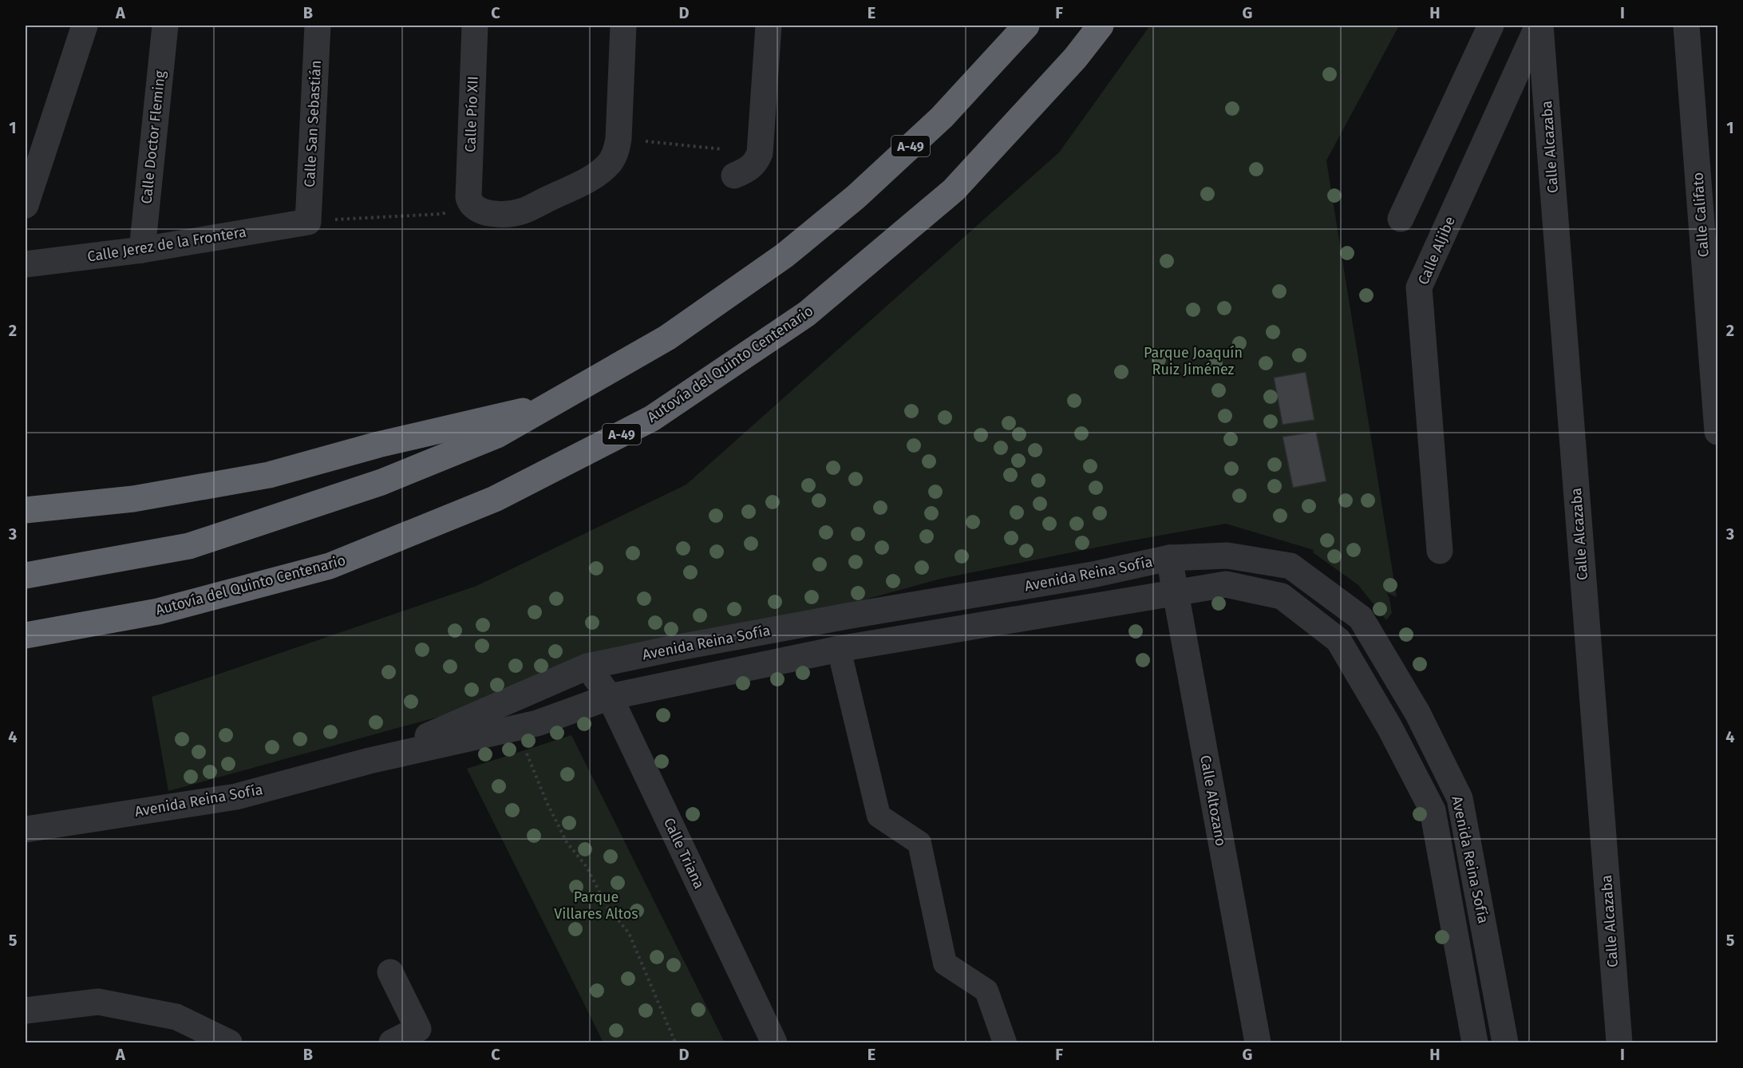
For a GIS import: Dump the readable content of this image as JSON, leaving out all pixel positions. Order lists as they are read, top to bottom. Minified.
{"streets":{"highway":["A-49","Autovía del Quinto Centenario"],"street":["Calle Pío XII","Calle San Sebastián","Calle Doctor Fleming","Calle Alcazaba","Calle Califato","Calle Jerez de la Frontera","Calle Aljibe","Avenida Reina Sofía","Calle Altozano","Calle Triana"]},"crossings":[["Calle San Sebastián","Calle Jerez de la Frontera"],["Calle Doctor Fleming","Calle Jerez de la Frontera"],["Calle Alcazaba","Calle Aljibe"],["Avenida Reina Sofía","Calle Altozano"],["Avenida Reina Sofía","Calle Triana"]],"parks":["Parque Joaquín Ruiz Jiménez","Parque Villares Altos"],"grid":{"columns":["A","B","C","D","E","F","G","H","I"],"rows":["1","2","3","4","5"]}}
